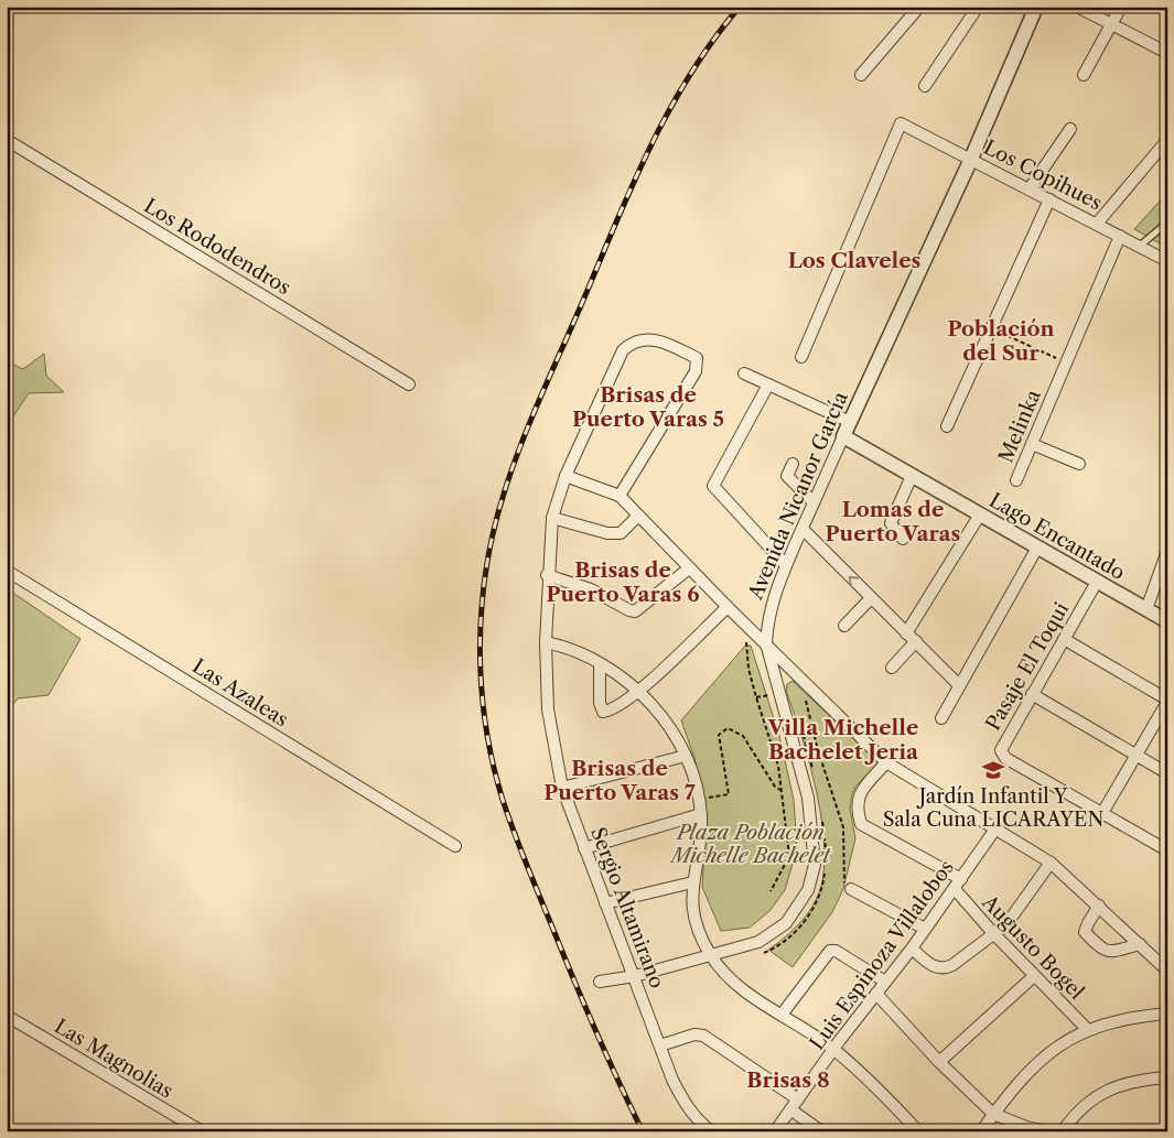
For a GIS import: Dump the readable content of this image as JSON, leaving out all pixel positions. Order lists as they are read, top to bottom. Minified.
{"streets":{"street":["Los Copihues","Los Rododendros","Melinka","Avenida Nicanor García","Lago Encantado","Pasaje El Toqui","Las Azaleas","Sergio Altamirano","Augusto Bogel","Luis Espinoza Villalobos","Las Magnolias"]},"crossings":[["Los Copihues","Melinka"],["Los Copihues","Avenida Nicanor García"],["Avenida Nicanor García","Lago Encantado"],["Avenida Nicanor García","Sergio Altamirano"],["Lago Encantado","Pasaje El Toqui"],["Augusto Bogel","Luis Espinoza Villalobos"]],"districts":["Los Claveles","Población del Sur","Brisas de Puerto Varas 5","Lomas de Puerto Varas","Brisas de Puerto Varas 6","Villa Michelle Bachelet Jeria","Brisas de Puerto Varas 7","Brisas 8"],"parks":["Plaza Población Michelle Bachelet"],"places":{"school or university":["Jardín Infantil Y Sala Cuna LICARAYEN"]}}
